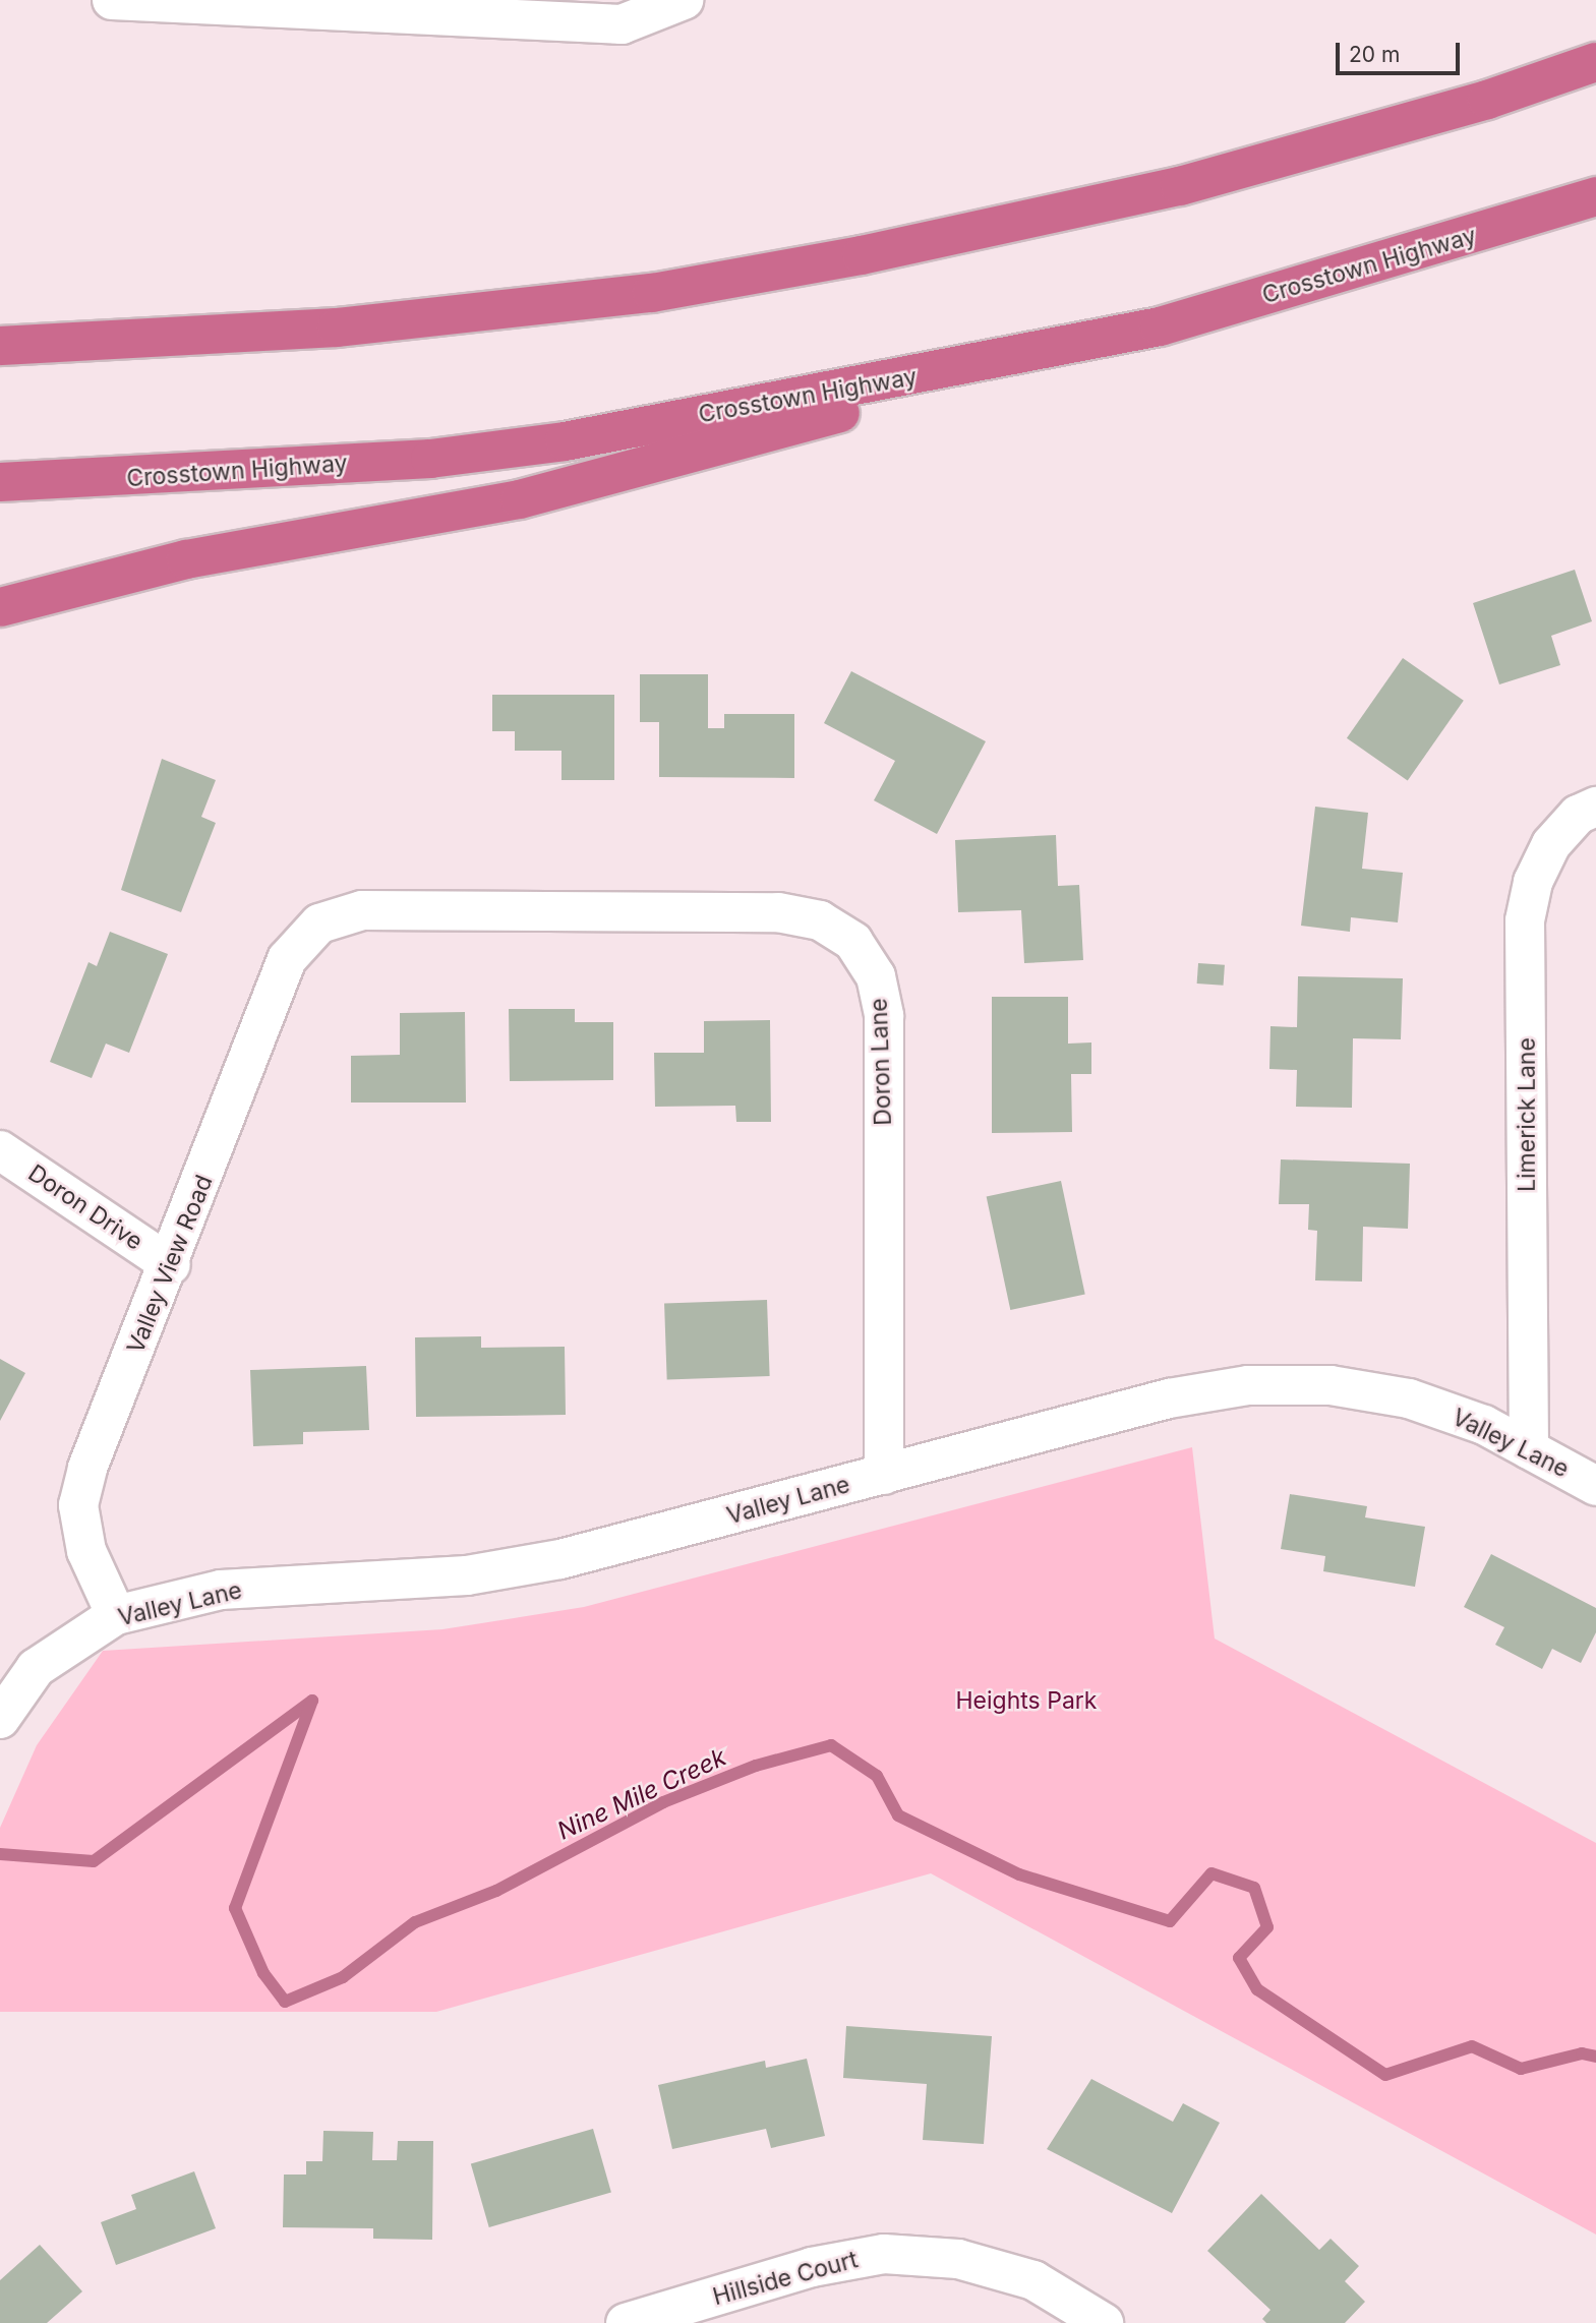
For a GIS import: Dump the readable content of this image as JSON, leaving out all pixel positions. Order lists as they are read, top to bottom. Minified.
{"streets":{"highway":["Crosstown Highway"],"street":["Doron Lane","Limerick Lane","Doron Drive","Valley View Road","Valley Lane","Hillside Court"]},"crossings":[["Doron Lane","Valley View Road"],["Doron Lane","Valley Lane"],["Limerick Lane","Valley Lane"],["Doron Drive","Valley View Road"],["Valley View Road","Valley Lane"]],"water":["Nine Mile Creek"],"parks":["Heights Park"],"scale_bar":"20 m"}
